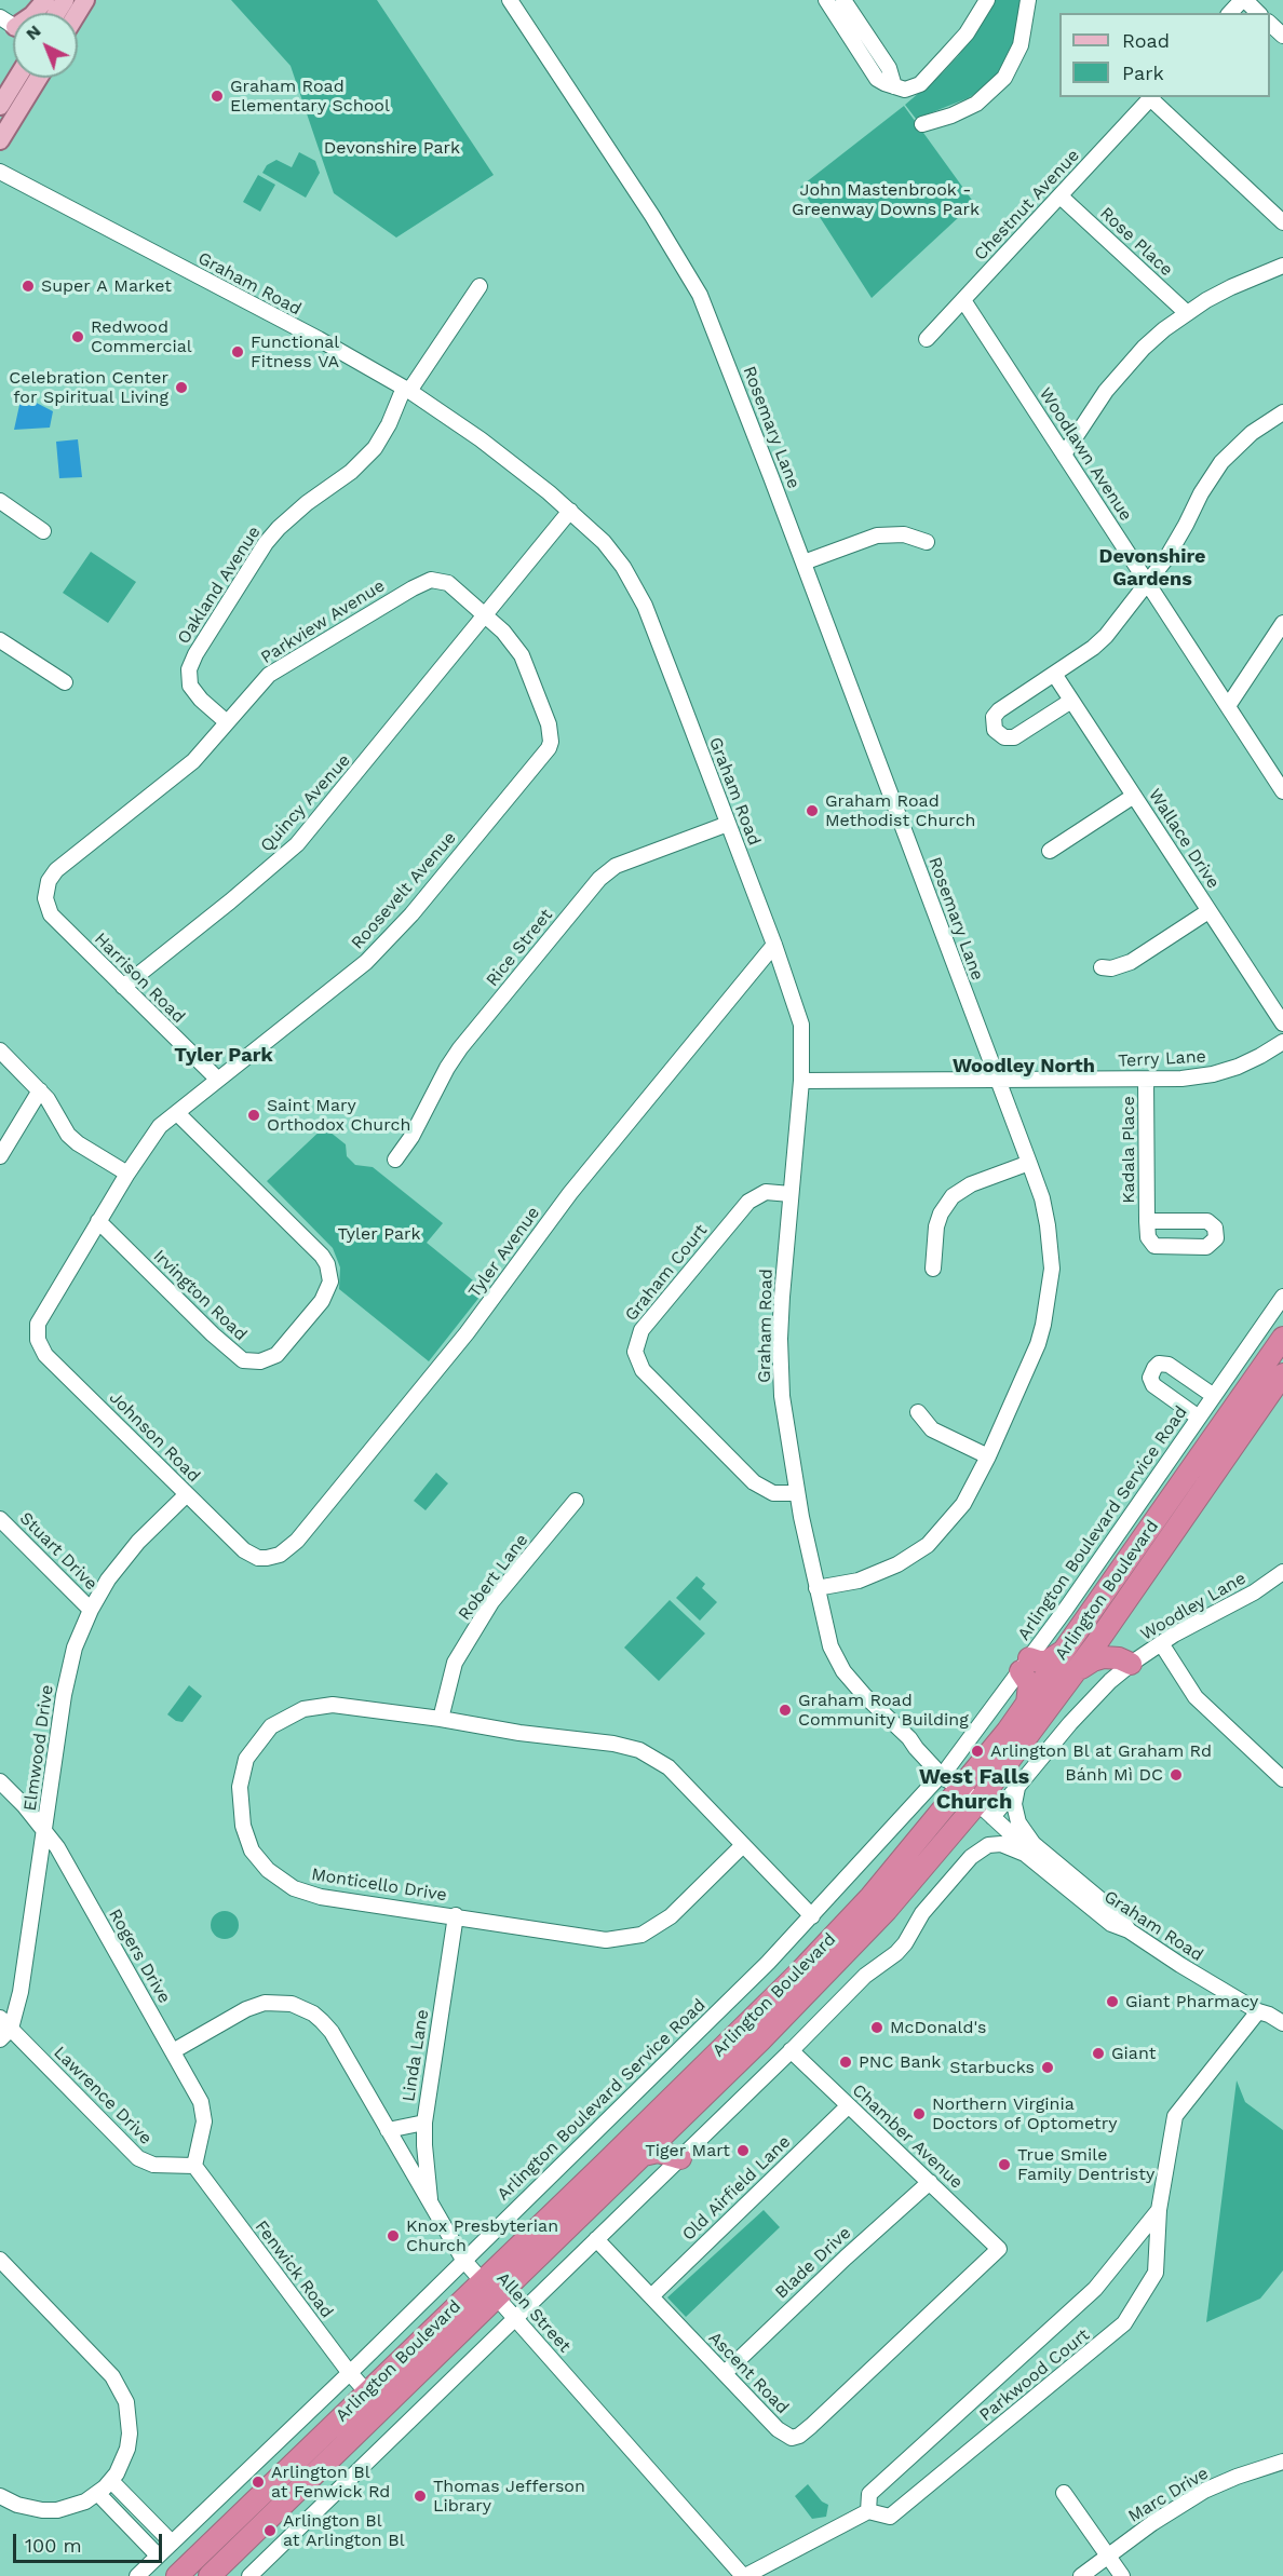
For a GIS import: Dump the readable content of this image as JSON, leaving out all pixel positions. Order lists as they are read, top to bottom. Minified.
{"streets":{"highway":["Arlington Boulevard"],"street":["Chestnut Avenue","Rose Place","Graham Road","Rosemary Lane","Woodlawn Avenue","Oakland Avenue","Parkview Avenue","Quincy Avenue","Wallace Drive","Roosevelt Avenue","Rice Street","Harrison Road","Terry Lane","Kadala Place","Tyler Avenue","Graham Court","Irvington Road","Johnson Road","Arlington Boulevard Service Road","Stuart Drive","Robert Lane","Woodley Lane","Elmwood Drive","Monticello Drive","Rogers Drive","Linda Lane","Lawrence Drive","Chamber Avenue","Old Airfield Lane","Blade Drive","Fenwick Road","Allen Street","Ascent Road","Parkwood Court","Marc Drive"]},"crossings":[["Chestnut Avenue","Rose Place"],["Chestnut Avenue","Woodlawn Avenue"],["Graham Road","Rosemary Lane"],["Graham Road","Oakland Avenue"],["Graham Road","Rice Street"],["Graham Road","Terry Lane"],["Graham Road","Tyler Avenue"],["Graham Road","Graham Court"],["Graham Road","Arlington Boulevard Service Road"],["Graham Road","Arlington Boulevard"],["Graham Road","Woodley Lane"],["Graham Road","Parkwood Court"],["Rosemary Lane","Terry Lane"],["Oakland Avenue","Parkview Avenue"],["Parkview Avenue","Quincy Avenue"],["Parkview Avenue","Roosevelt Avenue"],["Parkview Avenue","Harrison Road"],["Quincy Avenue","Roosevelt Avenue"],["Quincy Avenue","Harrison Road"],["Roosevelt Avenue","Harrison Road"],["Roosevelt Avenue","Irvington Road"],["Roosevelt Avenue","Johnson Road"],["Terry Lane","Kadala Place"],["Tyler Avenue","Johnson Road"],["Johnson Road","Elmwood Drive"],["Arlington Boulevard Service Road","Monticello Drive"],["Arlington Boulevard Service Road","Fenwick Road"],["Arlington Boulevard Service Road","Allen Street"],["Stuart Drive","Elmwood Drive"],["Robert Lane","Monticello Drive"],["Arlington Boulevard","Woodley Lane"],["Arlington Boulevard","Fenwick Road"],["Arlington Boulevard","Allen Street"],["Elmwood Drive","Rogers Drive"],["Elmwood Drive","Lawrence Drive"],["Monticello Drive","Linda Lane"],["Rogers Drive","Lawrence Drive"],["Rogers Drive","Fenwick Road"],["Rogers Drive","Allen Street"],["Linda Lane","Allen Street"],["Lawrence Drive","Fenwick Road"],["Chamber Avenue","Old Airfield Lane"],["Chamber Avenue","Blade Drive"],["Chamber Avenue","Ascent Road"],["Old Airfield Lane","Ascent Road"],["Blade Drive","Ascent Road"],["Allen Street","Parkwood Court"]],"districts":["Devonshire Gardens","Tyler Park","Woodley North","West Falls Church"],"parks":["Devonshire Park","John Mastenbrook - Greenway Downs Park","Tyler Park"],"places":["Graham Road Elementary School","Super A Market","Redwood Commercial","Functional Fitness VA","Celebration Center for Spiritual Living","Graham Road Methodist Church","Saint Mary Orthodox Church","Graham Road Community Building","Arlington Bl at Graham Rd","Bánh Mì DC","Giant Pharmacy","McDonald's","Giant","PNC Bank","Starbucks","Northern Virginia Doctors of Optometry","Tiger Mart","True Smile Family Dentristy","Knox Presbyterian Church","Arlington Bl at Fenwick Rd","Thomas Jefferson Library","Arlington Bl at Arlington Bl"],"legend":["Road","Park"],"scale_bar":"100 m","north":"top left"}
